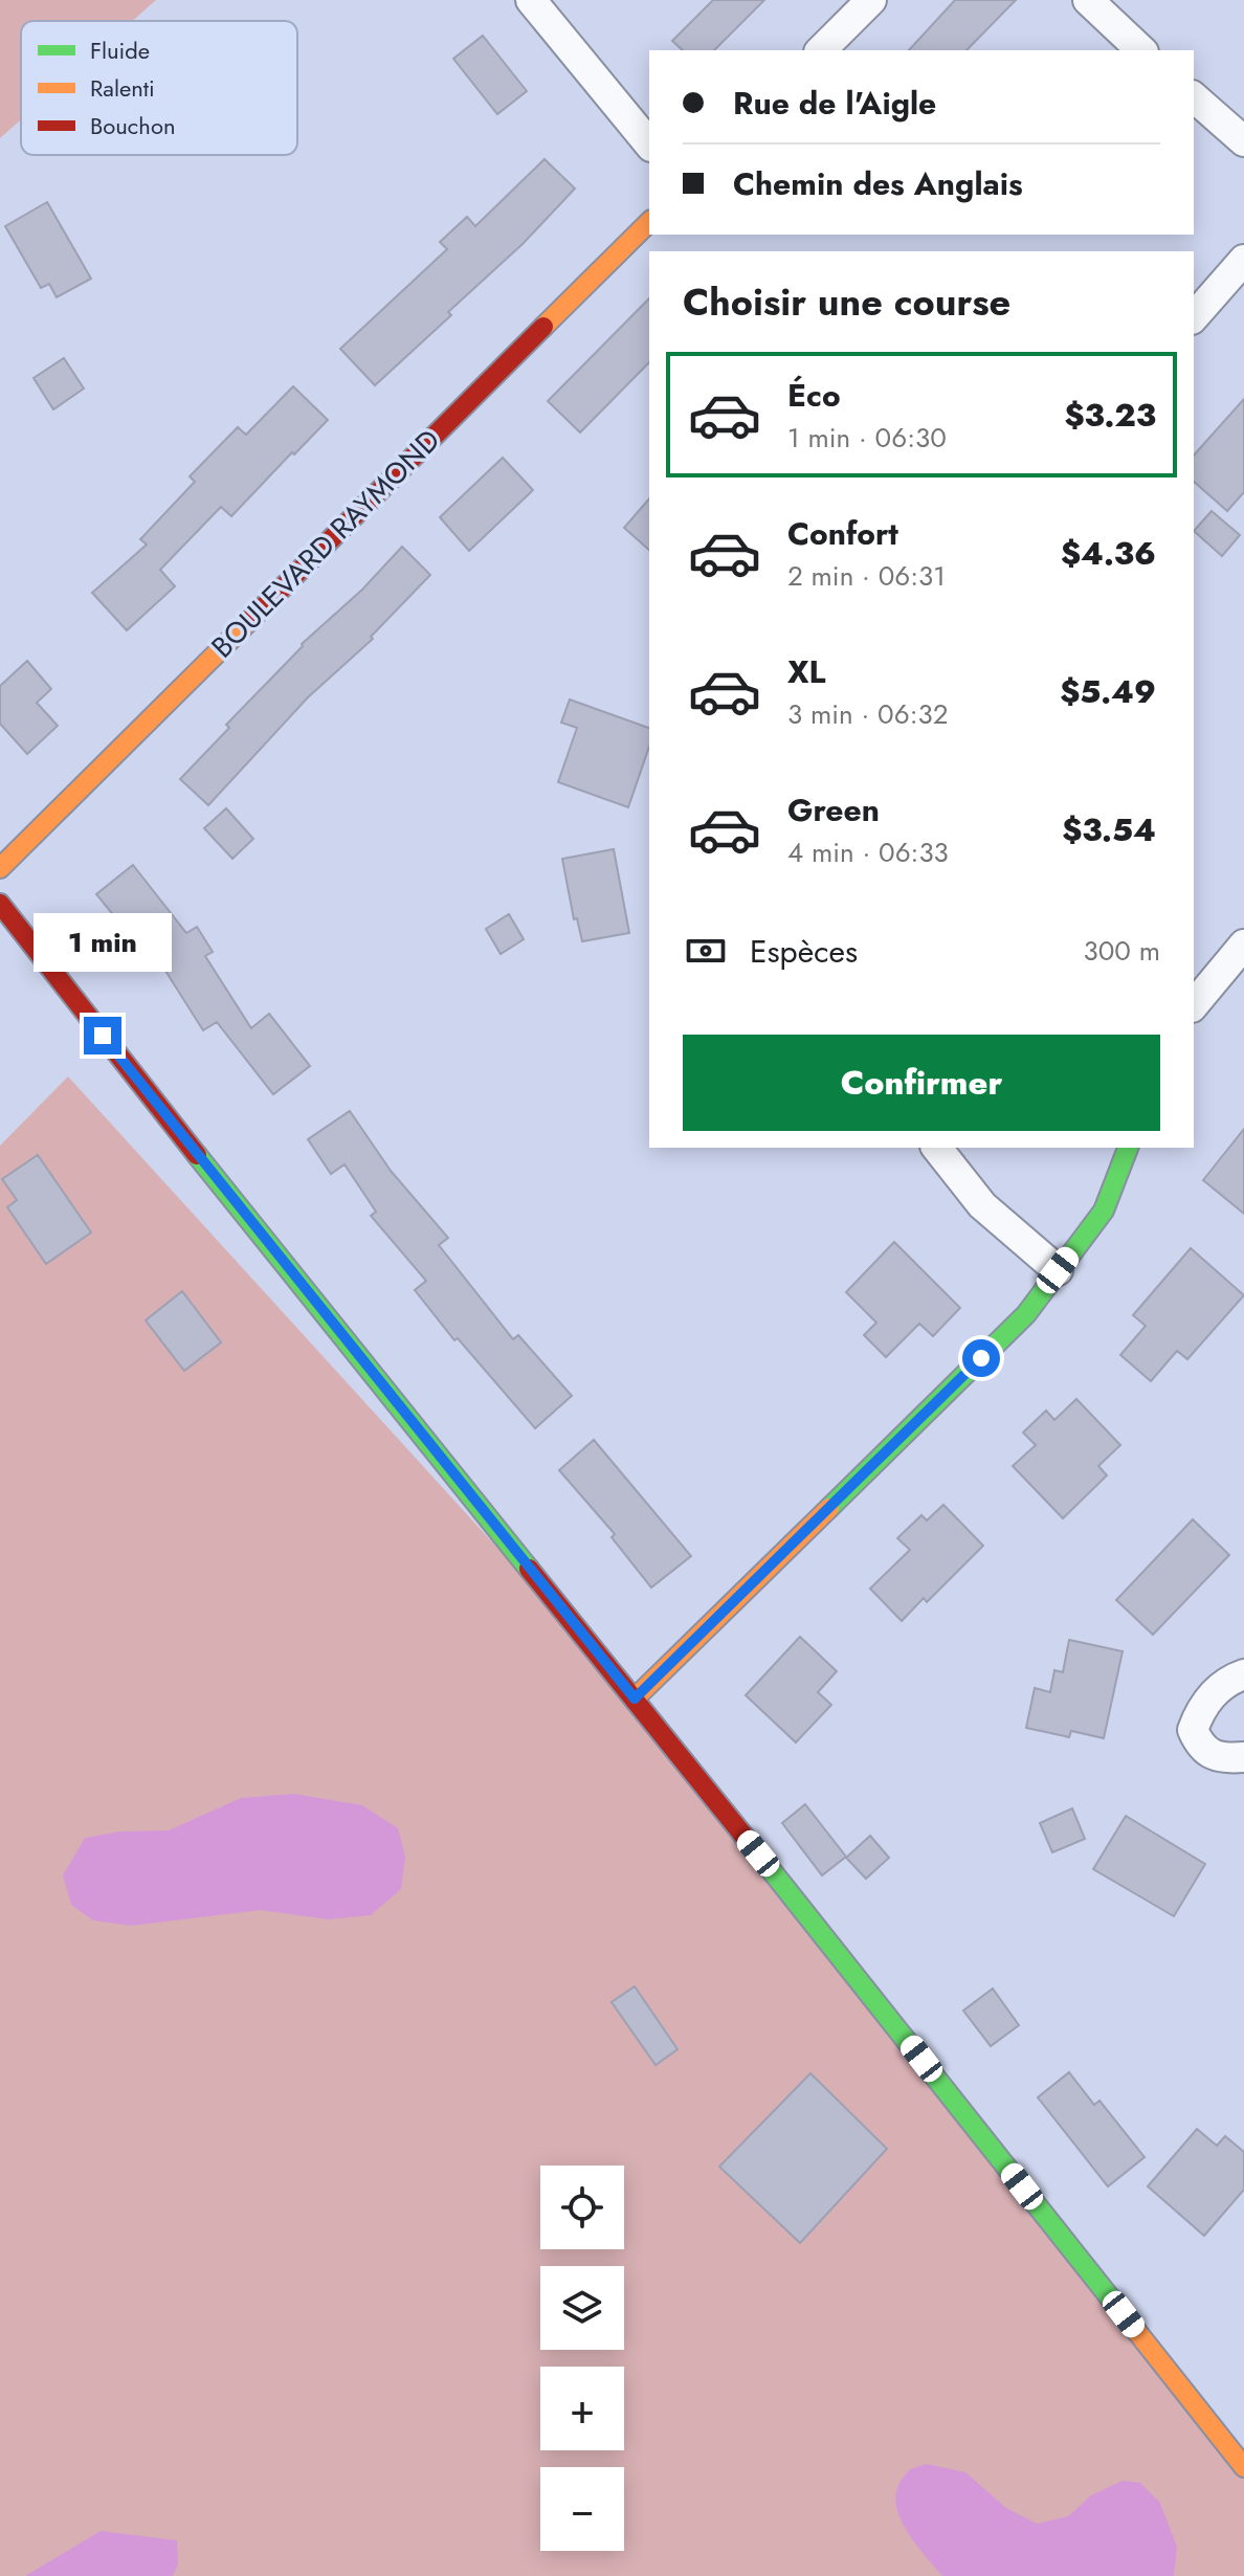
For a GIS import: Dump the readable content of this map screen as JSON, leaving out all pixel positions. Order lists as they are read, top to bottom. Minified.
{"streets":{"street":["BOULEVARD RAYMOND"]},"legend":["Fluide","Ralenti","Bouchon"],"page":{"banner":["Rue de l'Aigle","Chemin des Anglais"],"heading":"Choisir une course","list":[{"name":"Éco","note":"1 min · 06:30","value":"$3.23"},{"name":"Confort","note":"2 min · 06:31","value":"$4.36"},{"name":"XL","note":"3 min · 06:32","value":"$5.49"},{"name":"Green","note":"4 min · 06:33","value":"$3.54"}],"pay":["Espèces","300 m"],"bubble":"1 min","buttons":"Confirmer","map_buttons":["+","−"]}}
